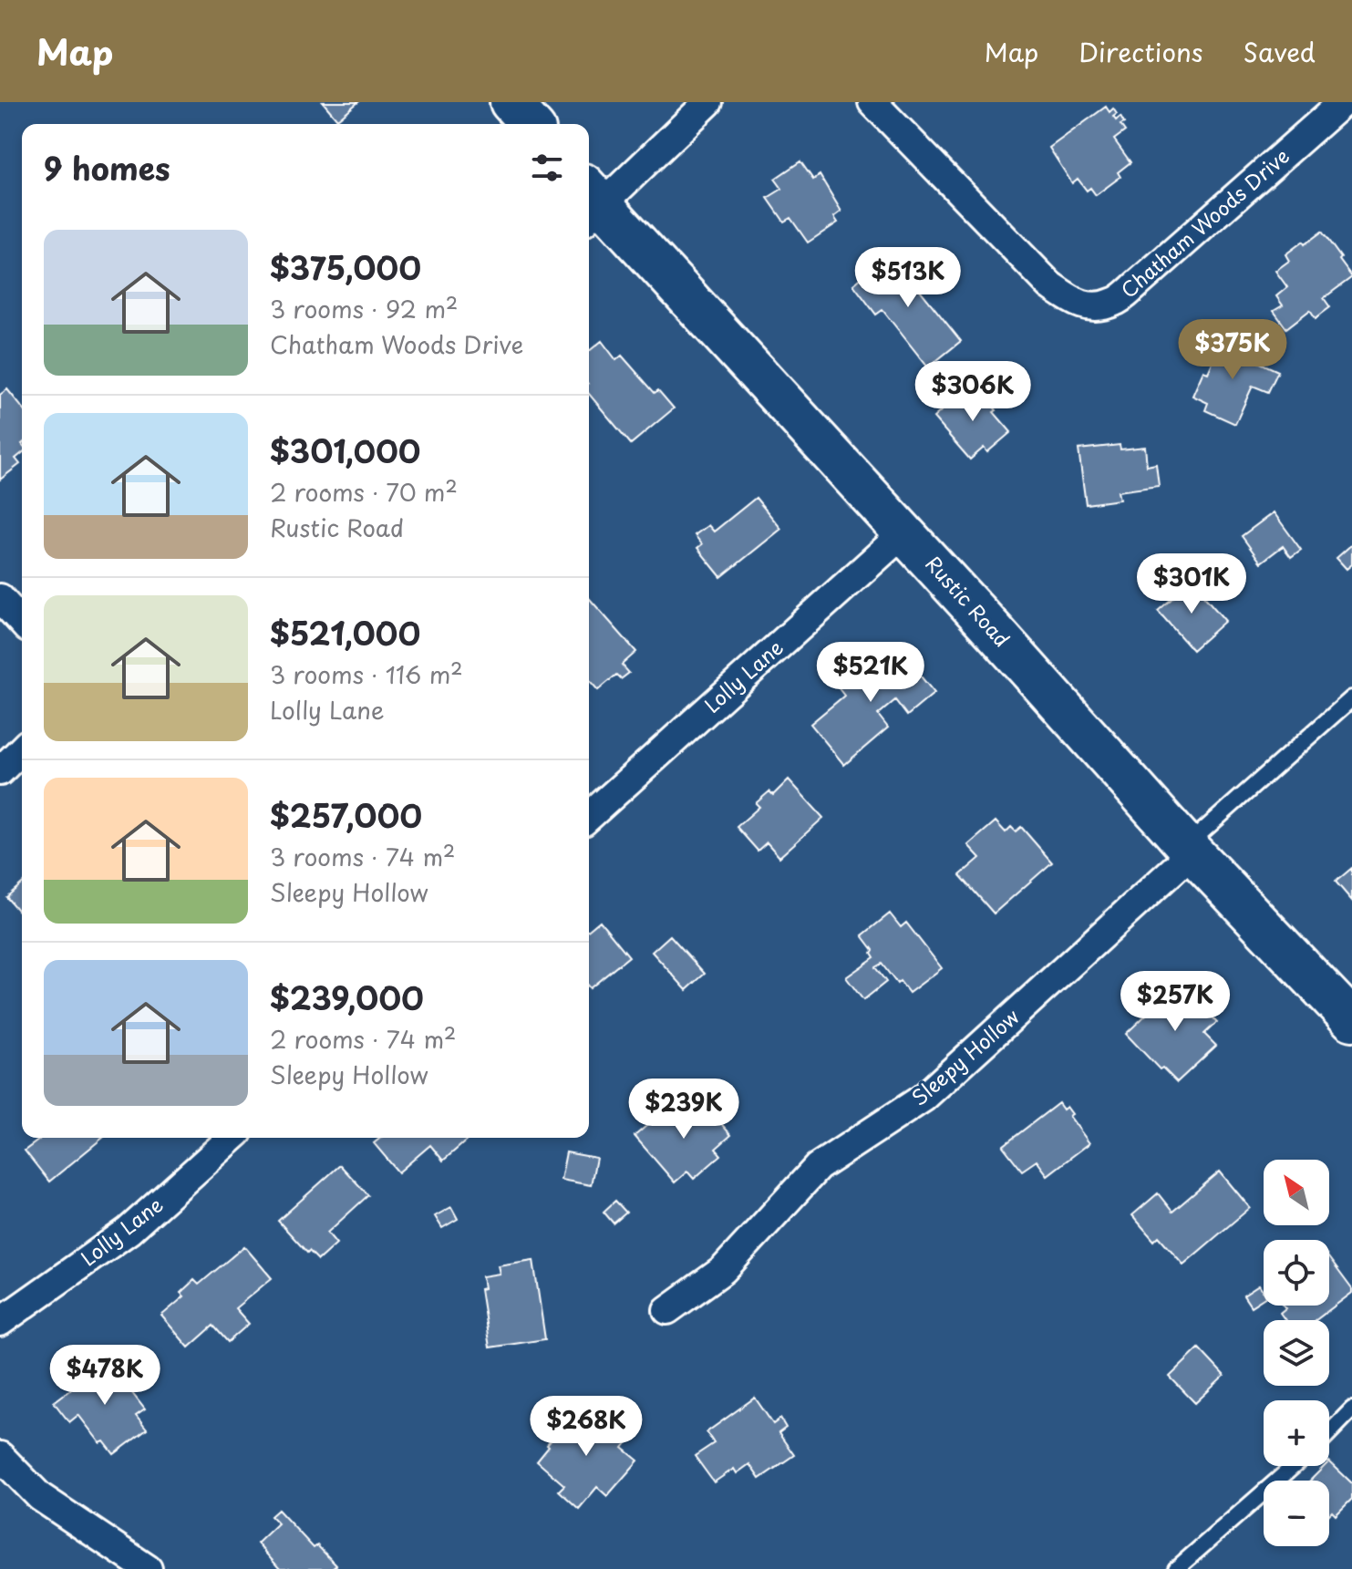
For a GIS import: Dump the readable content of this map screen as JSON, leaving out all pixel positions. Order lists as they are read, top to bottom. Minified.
{"streets":{"street":["Chatham Woods Drive","Rustic Road","Lolly Lane","Sleepy Hollow"]},"crossings":[["Rustic Road","Lolly Lane"],["Rustic Road","Sleepy Hollow"]],"north":"top left","page":{"header":"Map","nav":["Map","Directions","Saved"],"heading":"9 homes","list":[{"name":"$375,000","note":"3 rooms · 92 m² · Chatham Woods Drive"},{"name":"$301,000","note":"2 rooms · 70 m² · Rustic Road"},{"name":"$521,000","note":"3 rooms · 116 m² · Lolly Lane"},{"name":"$257,000","note":"3 rooms · 74 m² · Sleepy Hollow"},{"name":"$239,000","note":"2 rooms · 74 m² · Sleepy Hollow"}],"price":["$513K","$375K","$306K","$301K","$521K","$257K","$239K","$478K","$268K"],"map_buttons":["+","−"]}}
